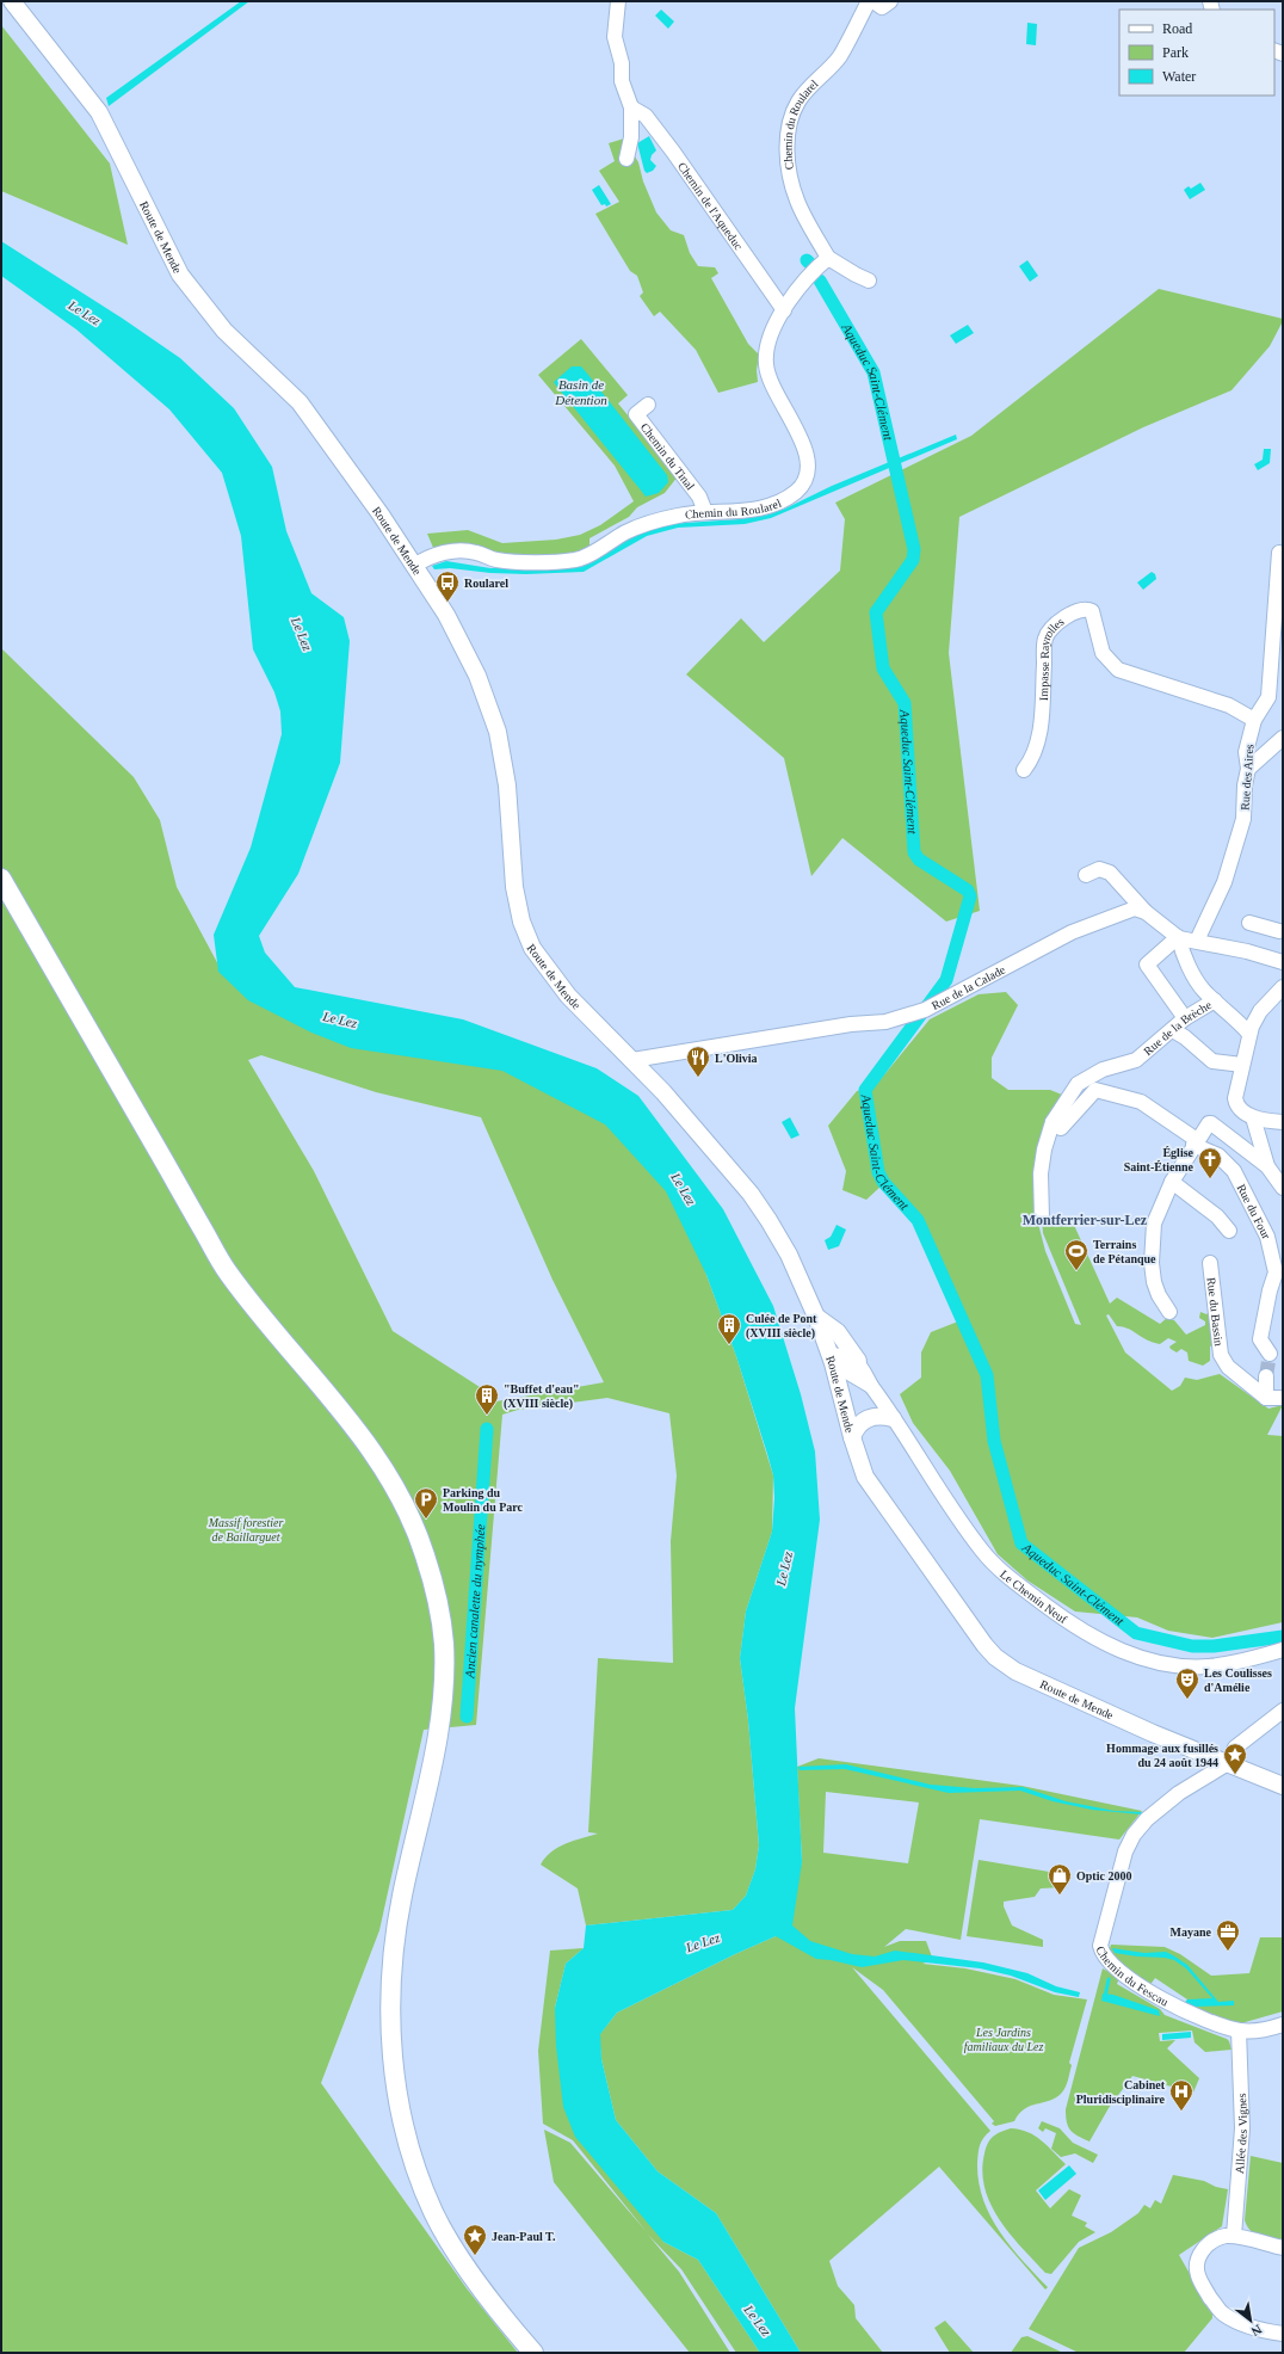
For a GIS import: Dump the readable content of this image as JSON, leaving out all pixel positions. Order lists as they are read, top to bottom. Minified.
{"streets":{"street":["Chemin du Roularel","Chemin de l'Aqueduc","Route de Mende","Chemin du Tinal","Impasse Rayrolles","Rue des Aires","Rue de la Calade","Rue de la Brèche","Rue du Four","Rue du Bassin","Le Chemin Neuf","Chemin du Fescau","Allée des Vignes"]},"crossings":[["Chemin du Roularel","Chemin de l'Aqueduc"],["Chemin du Roularel","Route de Mende"],["Chemin du Roularel","Chemin du Tinal"],["Route de Mende","Rue de la Calade"],["Route de Mende","Le Chemin Neuf"],["Route de Mende","Chemin du Fescau"],["Impasse Rayrolles","Rue des Aires"],["Chemin du Fescau","Allée des Vignes"]],"districts":["Montferrier-sur-Lez"],"water":["Le Lez","Aqueduc Saint-Clément","Basin de Détention","Ancien canalette du nymphée"],"parks":["Massif forestier de Baillarguet","Les Jardins familiaux du Lez"],"places":{"bus stop":["Roularel"],"restaurant":["L'Olivia"],"church":["Église Saint-Étienne"],"sports":["Terrains de Pétanque"],"building":["Culée de Pont (XVIII siècle)","\"Buffet d'eau\" (XVIII siècle)"],"parking":["Parking du Moulin du Parc"],"theatre":["Les Coulisses d'Amélie"],"place":["Hommage aux fusillés du 24 août 1944","Jean-Paul T."],"shop":["Optic 2000"],"office":["Mayane"],"hospital":["Cabinet Pluridisciplinaire"]},"legend":["Road","Park","Water"],"north":"bottom right"}
